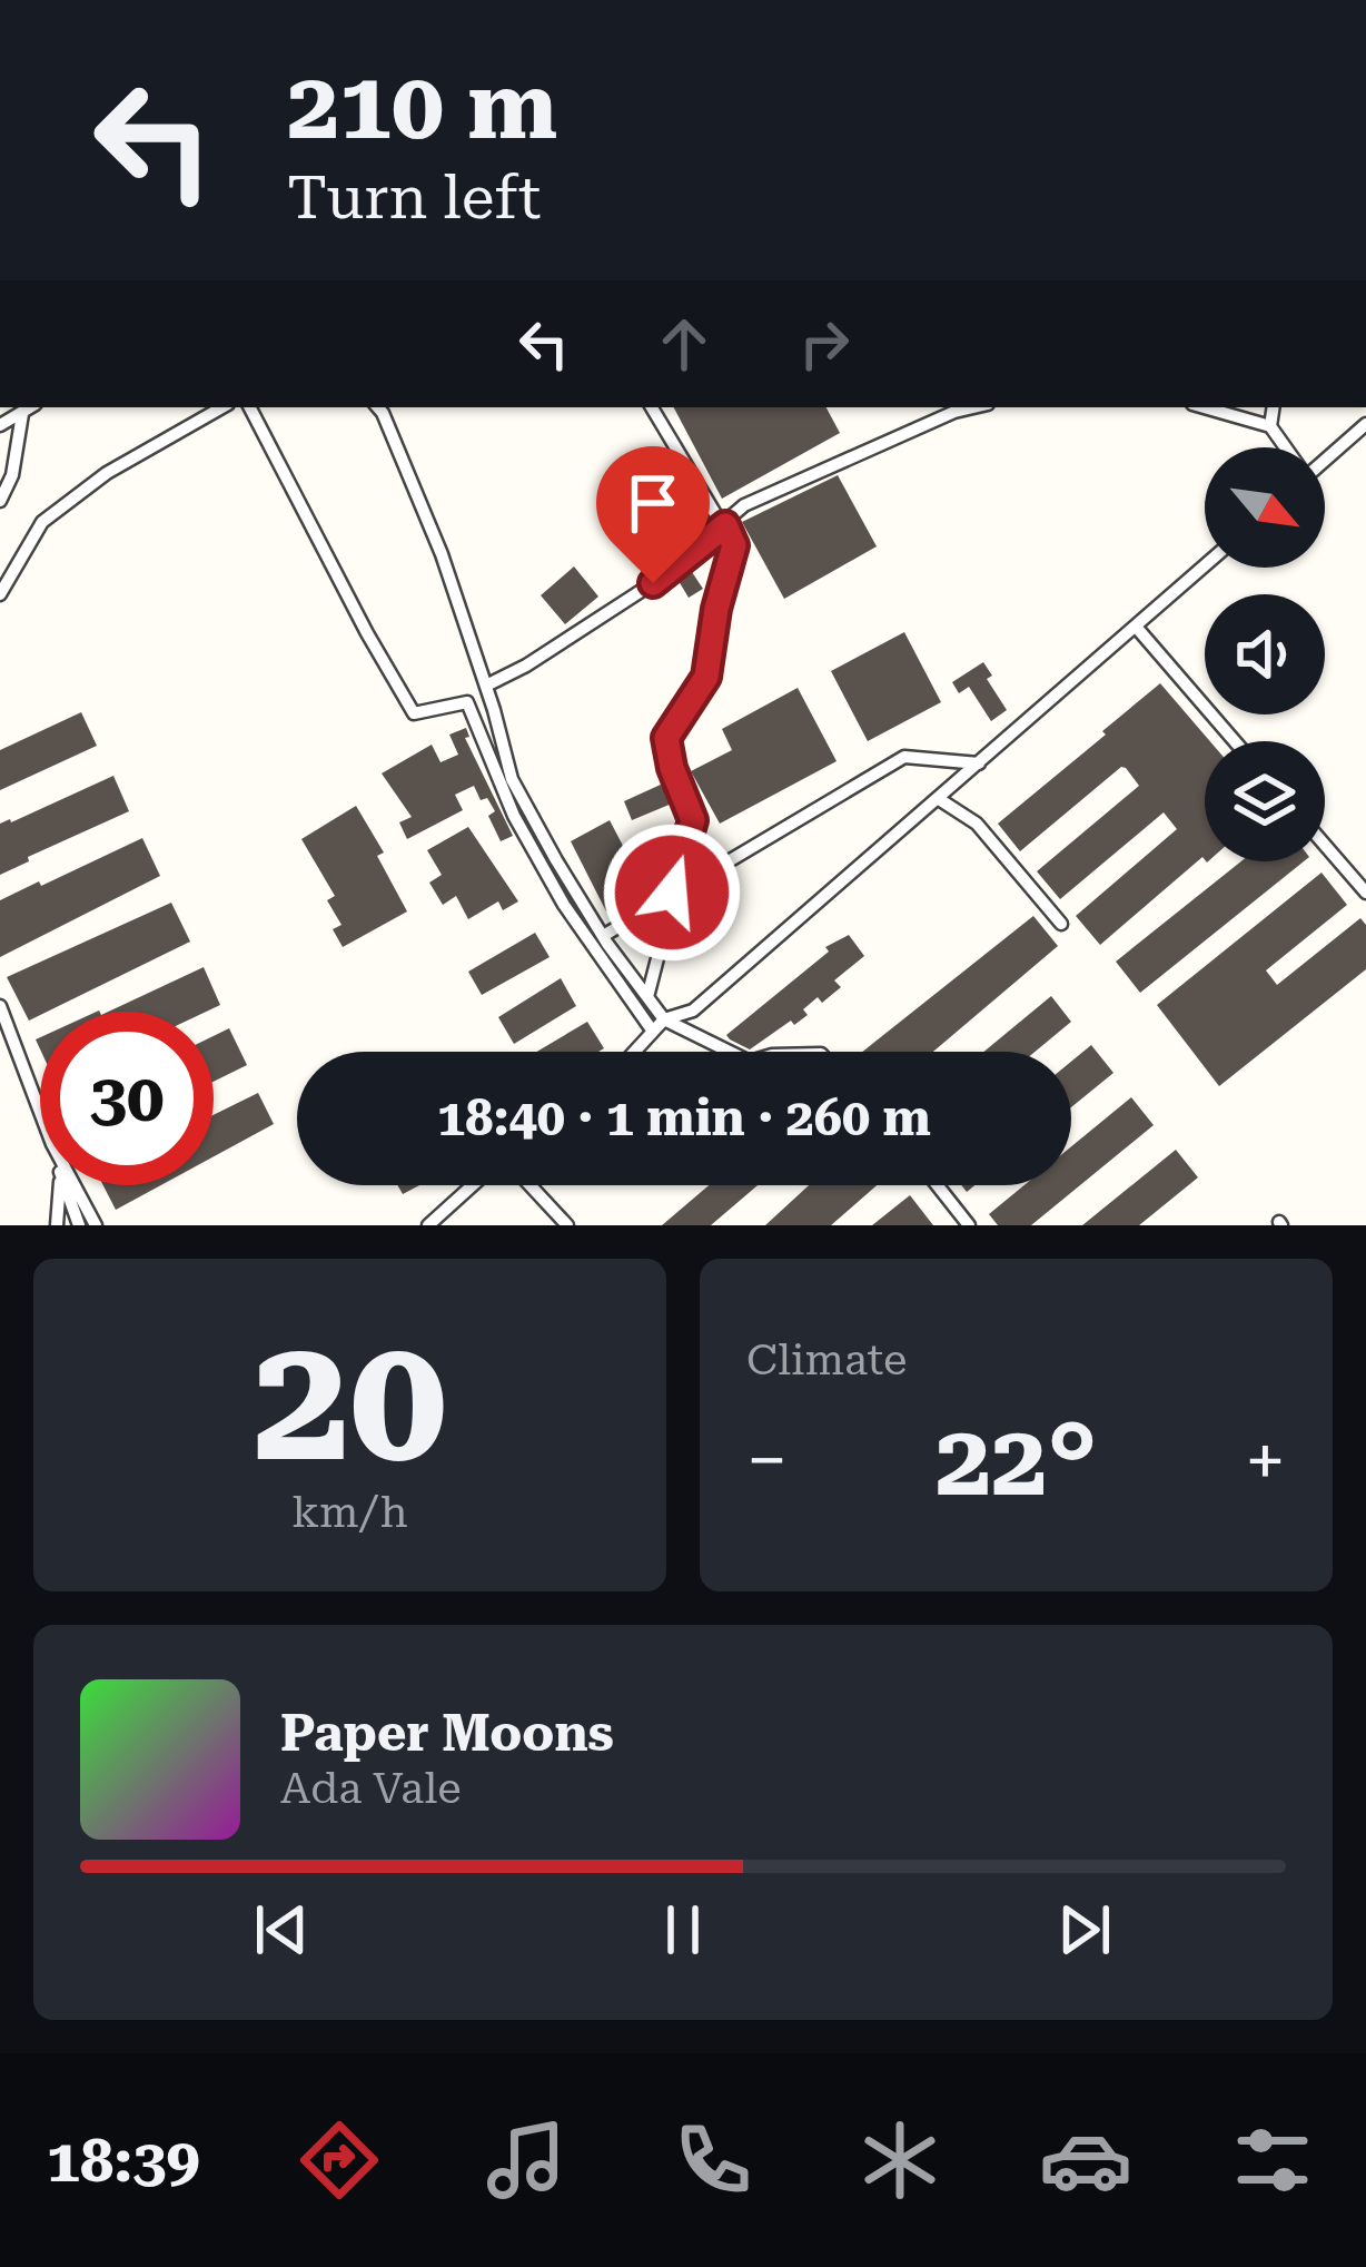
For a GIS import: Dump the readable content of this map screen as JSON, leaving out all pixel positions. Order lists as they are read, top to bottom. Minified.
{"north":"bottom right","page":{"turn":["210 m","Turn left"],"limit":"30","trip":"18:40 · 1 min · 260 m","tile":[["20","km/h"],"Climate"],"heat":["−","22°","+"],"song":["Paper Moons","Ada Vale"],"tabs":"18:39"}}
